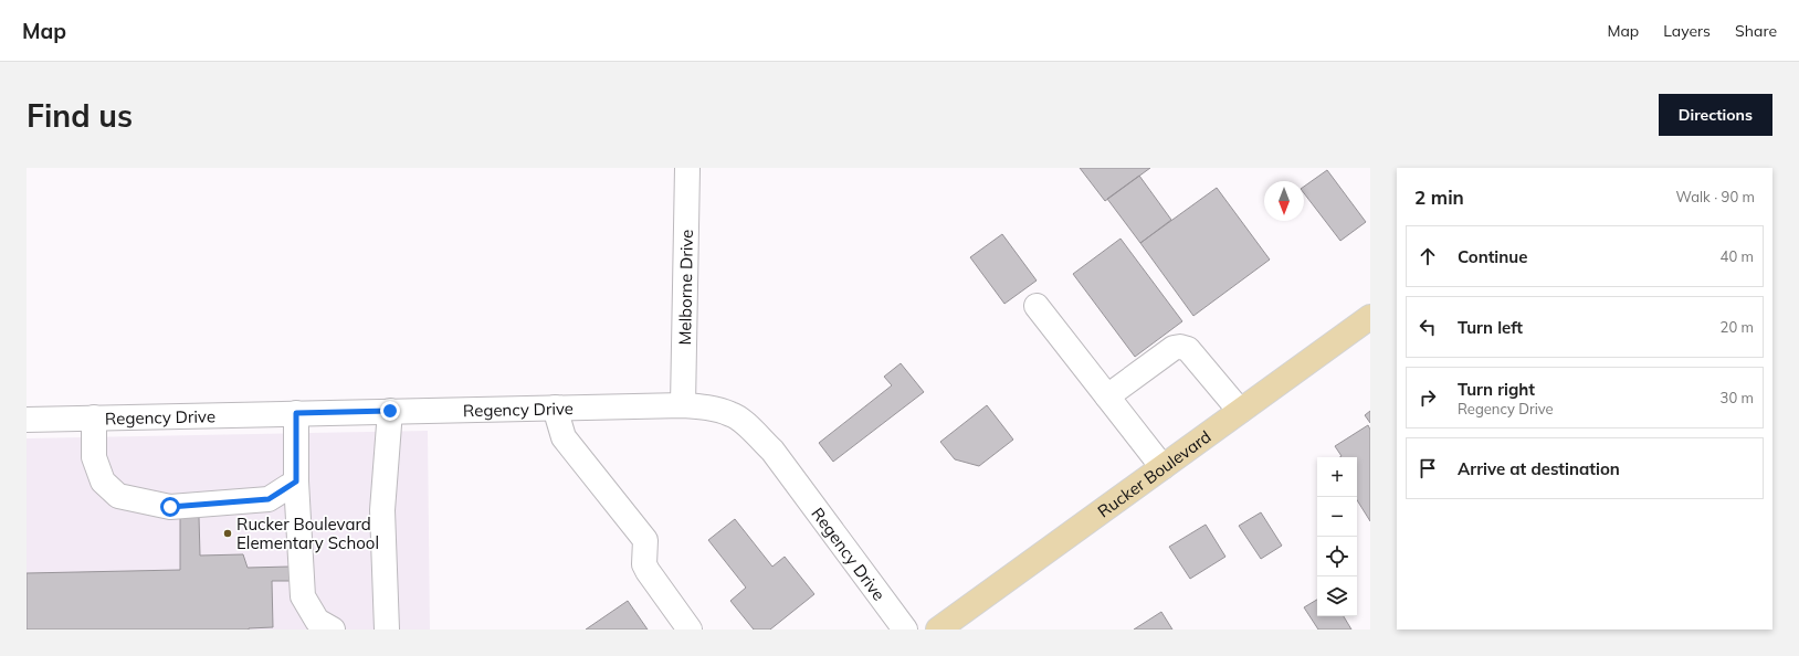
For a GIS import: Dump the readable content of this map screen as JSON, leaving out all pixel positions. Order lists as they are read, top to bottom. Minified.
{"streets":{"main road":["Rucker Boulevard"],"street":["Melborne Drive","Regency Drive"]},"crossings":[["Melborne Drive","Regency Drive"]],"places":["Rucker Boulevard Elementary School"],"north":"bottom","page":{"header":"Map","nav":["Map","Layers","Share"],"buttons":"Directions","title":"Find us","heading":["2 min","Walk · 90 m"],"list":[["Continue","40 m"],["Turn left","20 m"],["Turn right","Regency Drive","30 m"],"Arrive at destination"],"map_buttons":["+","−"]}}
